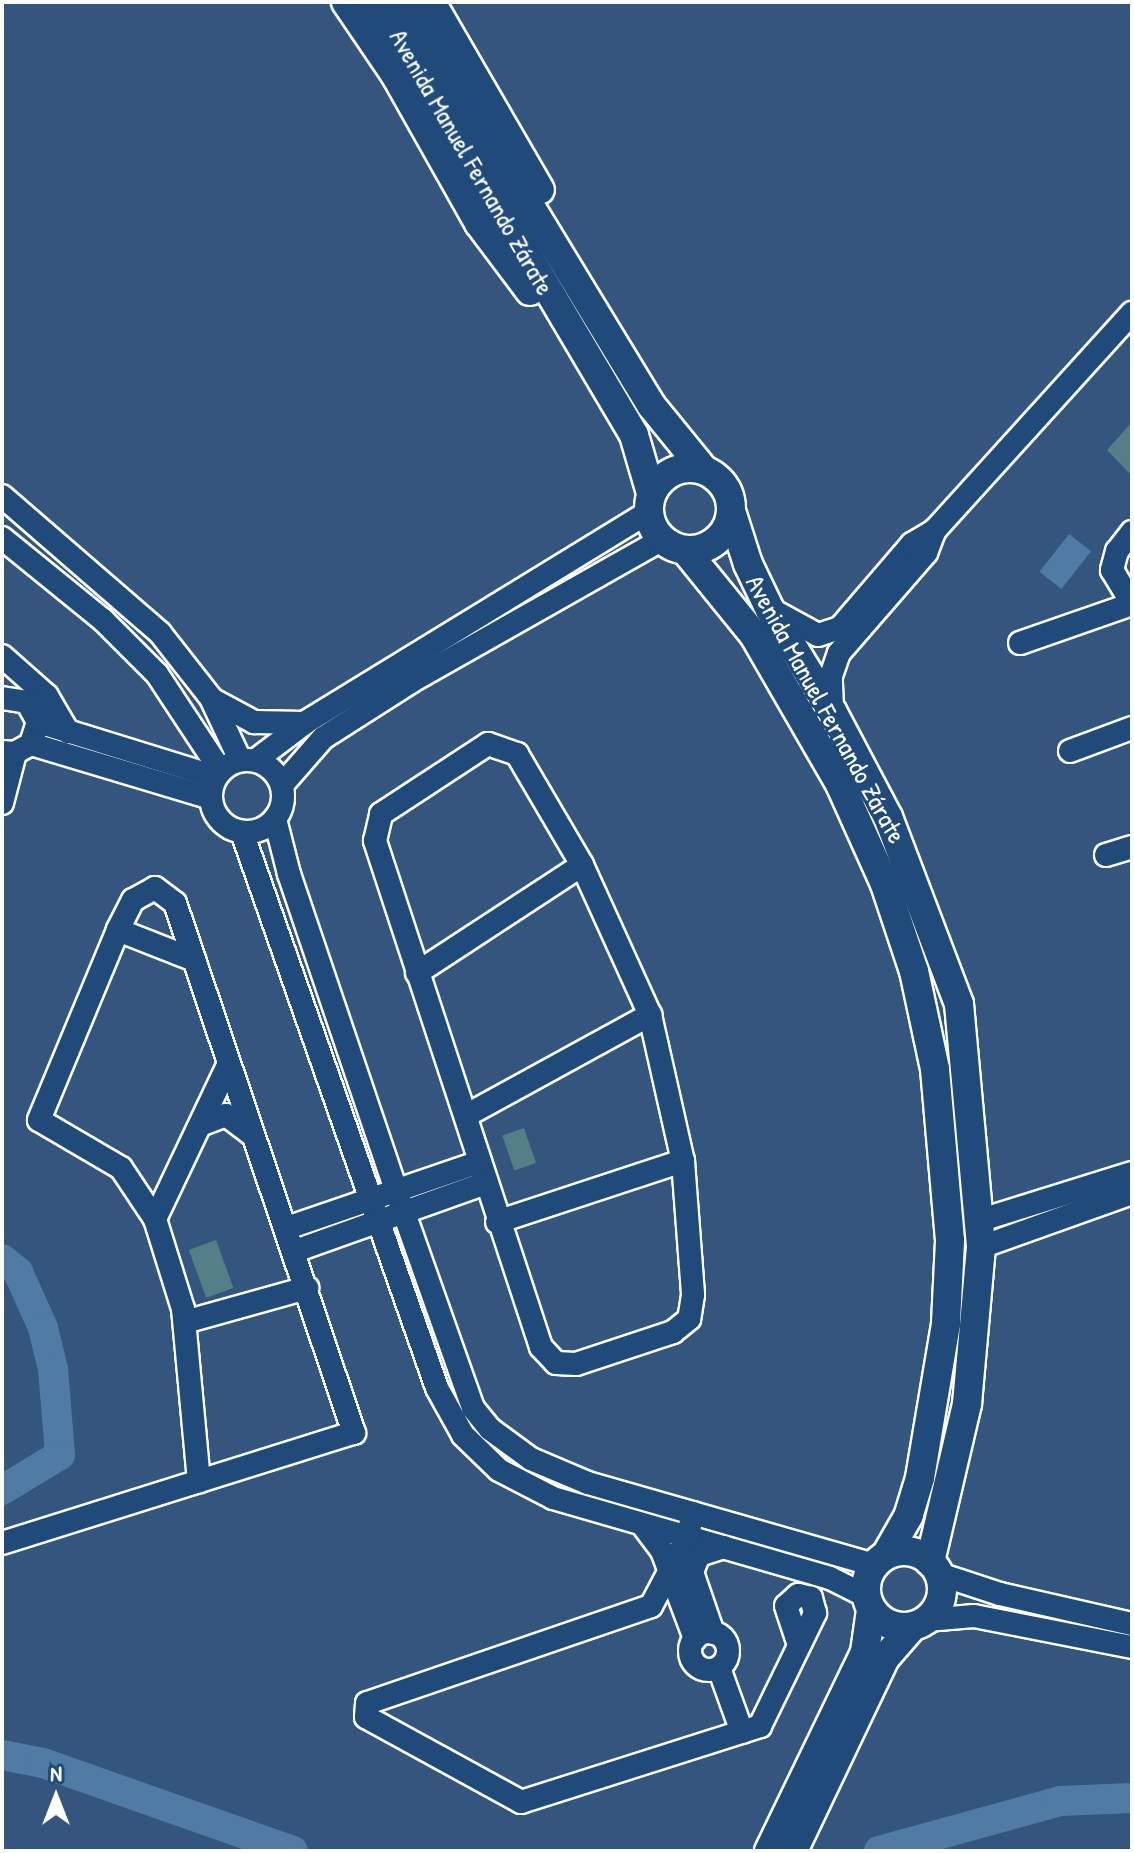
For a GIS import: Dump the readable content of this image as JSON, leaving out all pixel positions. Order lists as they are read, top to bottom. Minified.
{"streets":{"main road":["Avenida Manuel Fernando Zárate"]},"north":"top"}
